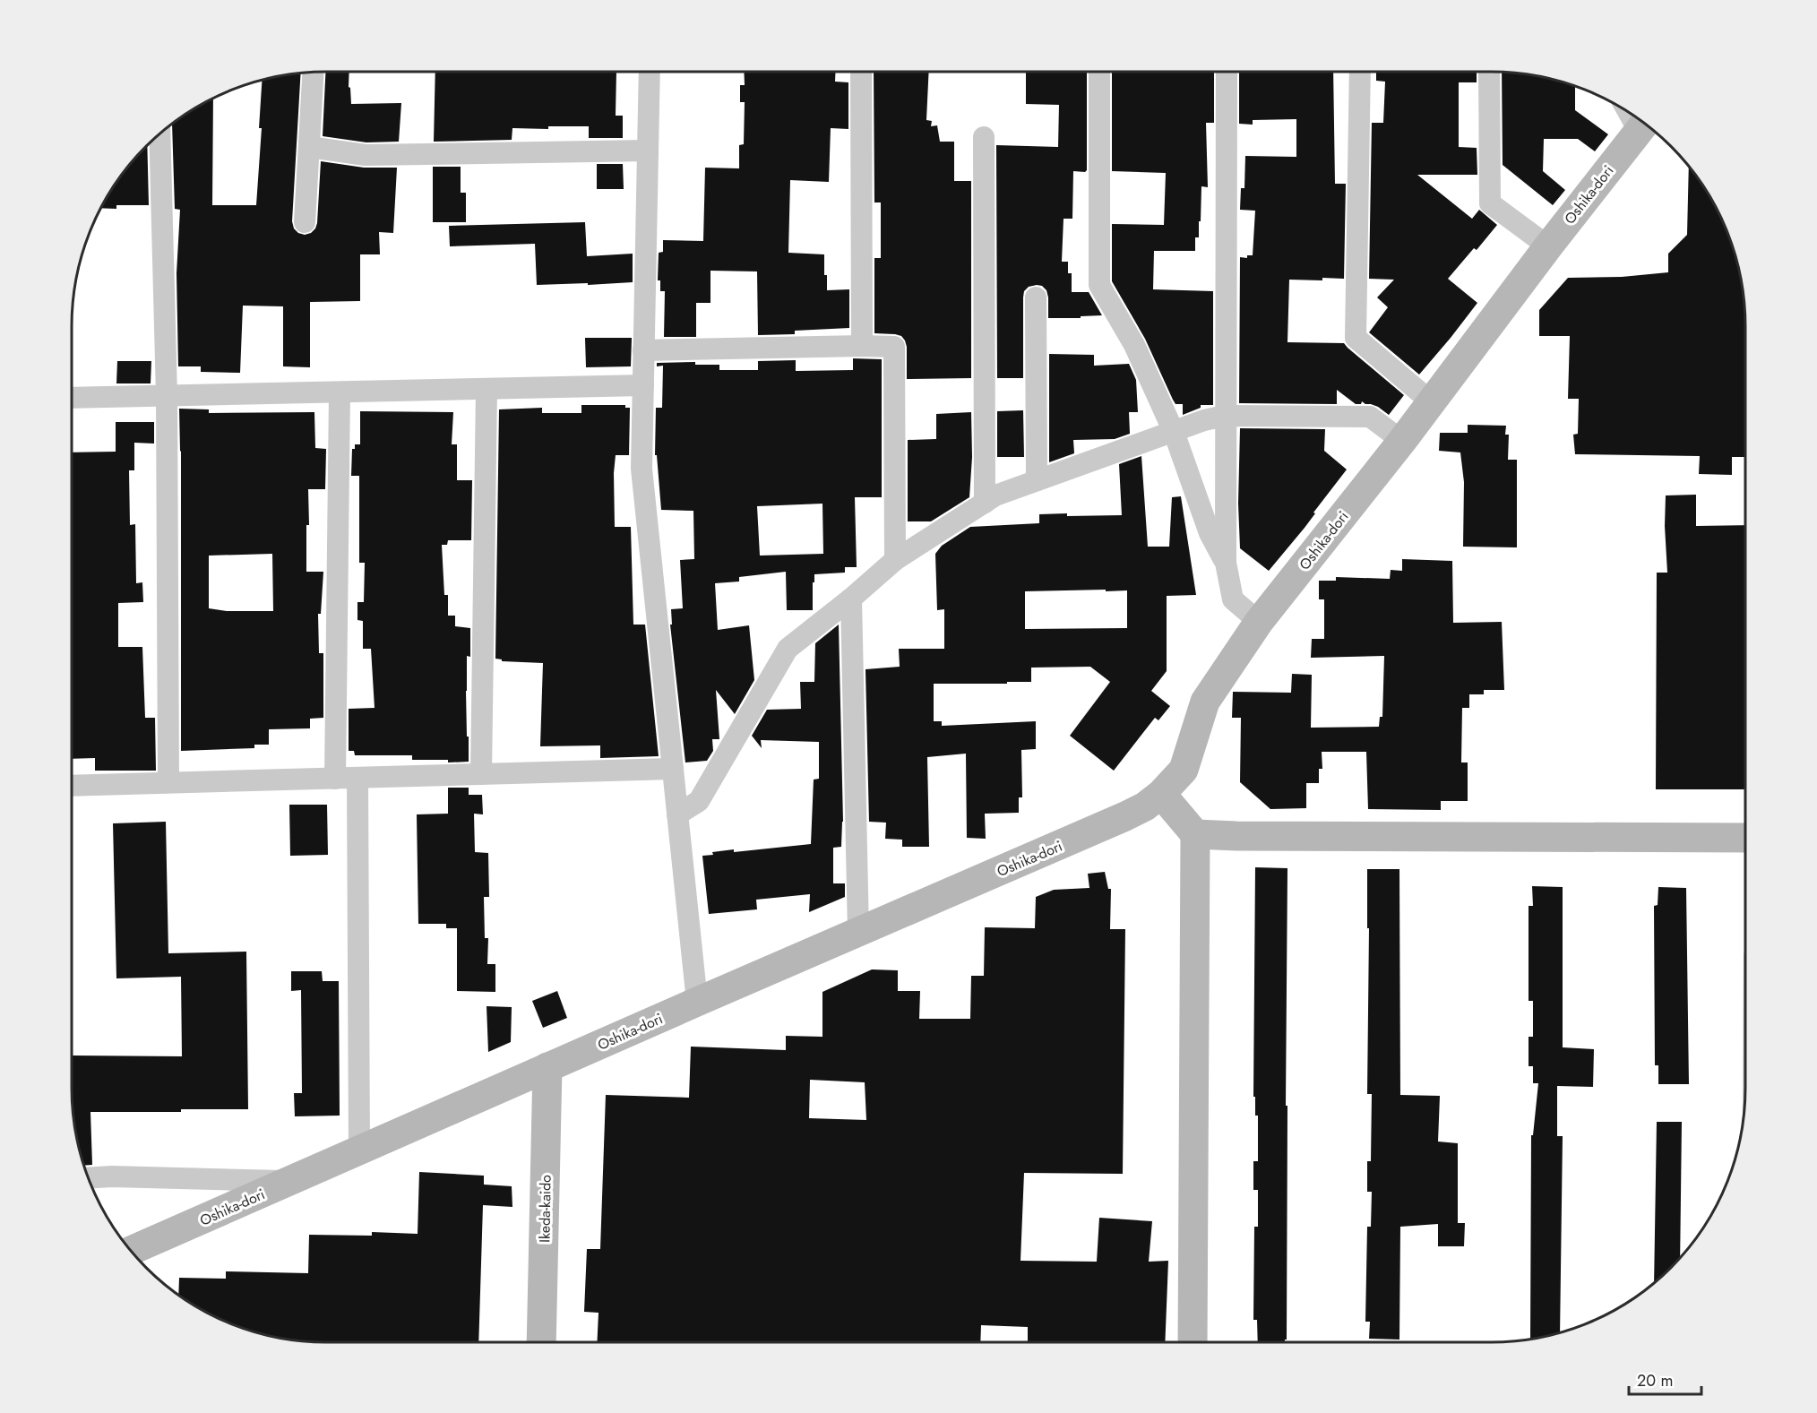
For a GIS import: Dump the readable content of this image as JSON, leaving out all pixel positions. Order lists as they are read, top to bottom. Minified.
{"streets":{"street":["Oshika-dori","Ikeda-kaido"]},"crossings":[["Oshika-dori","Ikeda-kaido"]],"scale_bar":"20 m"}
